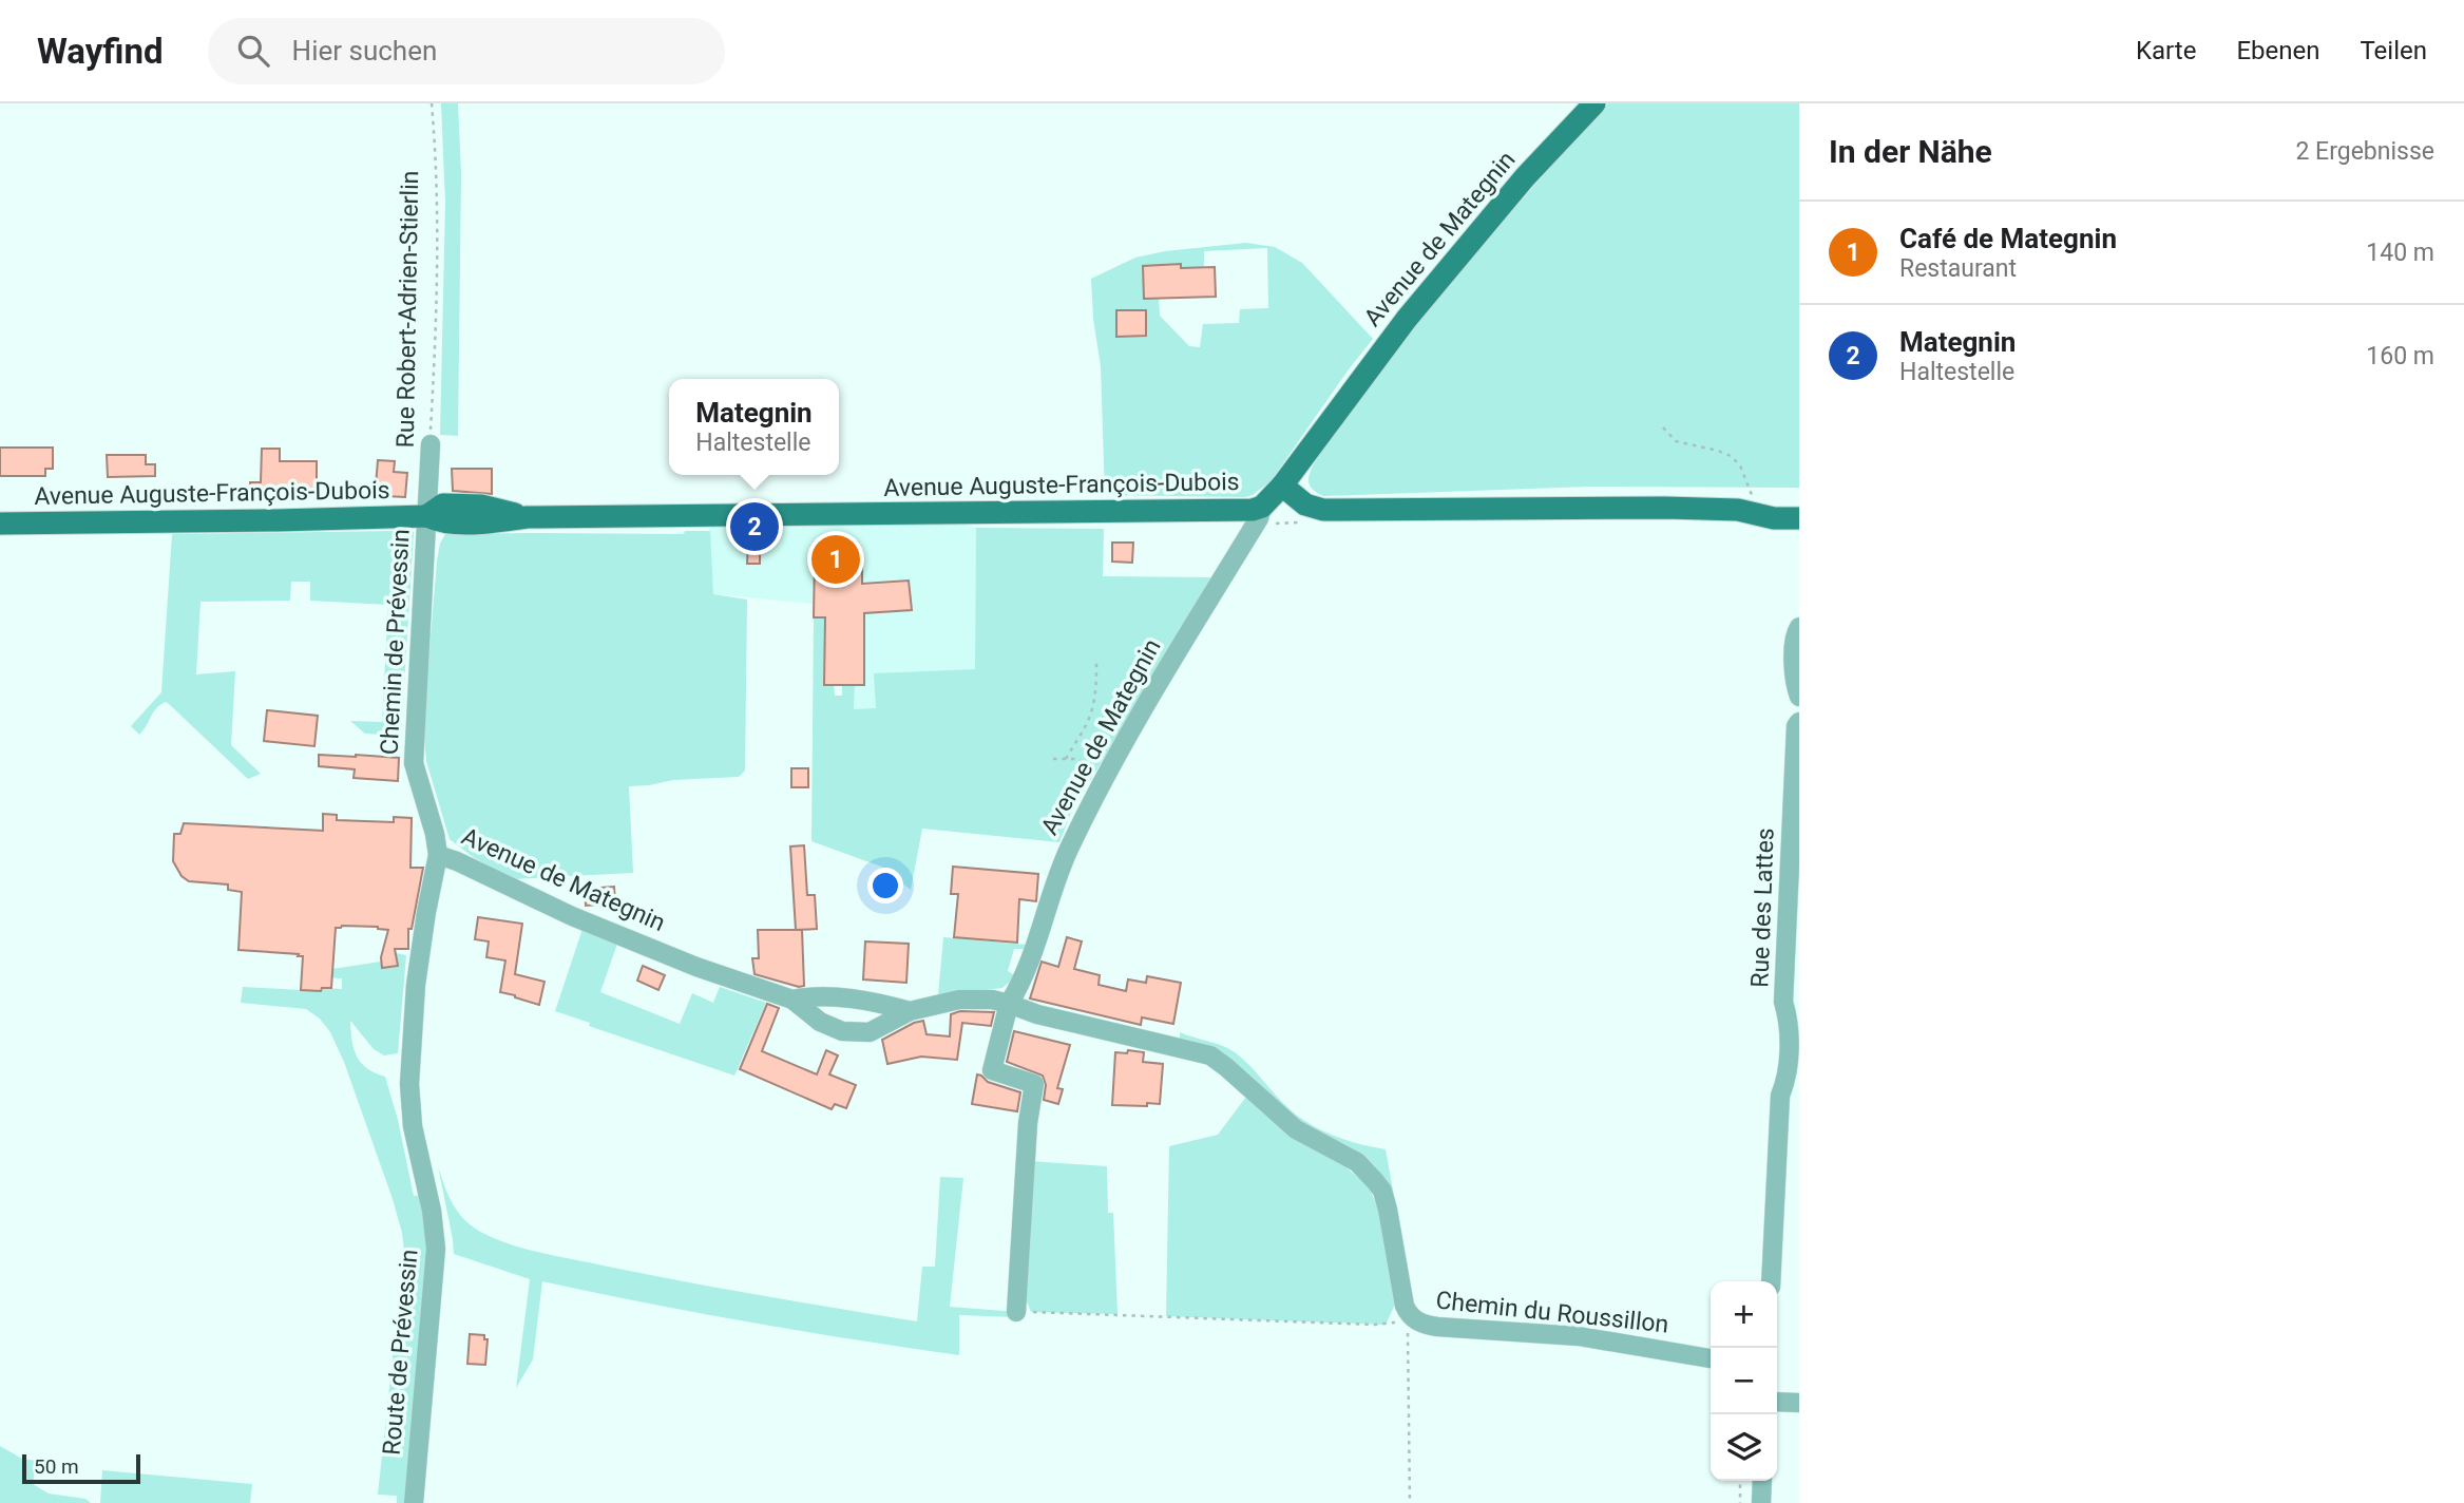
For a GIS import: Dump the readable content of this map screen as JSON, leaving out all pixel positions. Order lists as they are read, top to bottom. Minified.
{"streets":{"main road":["Avenue de Mategnin","Avenue Auguste-François-Dubois"],"street":["Rue Robert-Adrien-Stierlin","Chemin de Prévessin","Rue des Lattes","Chemin du Roussillon","Route de Prévessin"]},"crossings":[["Avenue de Mategnin","Avenue Auguste-François-Dubois"],["Avenue de Mategnin","Chemin de Prévessin"],["Avenue de Mategnin","Chemin du Roussillon"],["Avenue de Mategnin","Route de Prévessin"],["Rue Robert-Adrien-Stierlin","Avenue Auguste-François-Dubois"],["Rue Robert-Adrien-Stierlin","Chemin de Prévessin"],["Avenue Auguste-François-Dubois","Chemin de Prévessin"],["Chemin de Prévessin","Route de Prévessin"]],"scale_bar":"50 m","page":{"header":"Wayfind","search":"Hier suchen","nav":["Karte","Ebenen","Teilen"],"heading":["In der Nähe","2 Ergebnisse"],"list":[{"mark":"1","name":"Café de Mategnin","note":"Restaurant","value":"140 m"},{"mark":"2","name":"Mategnin","note":"Haltestelle","value":"160 m"}],"popup":["Mategnin","Haltestelle"],"pins":["2","1"],"map_buttons":["+","−"],"scale":"50 m"}}
